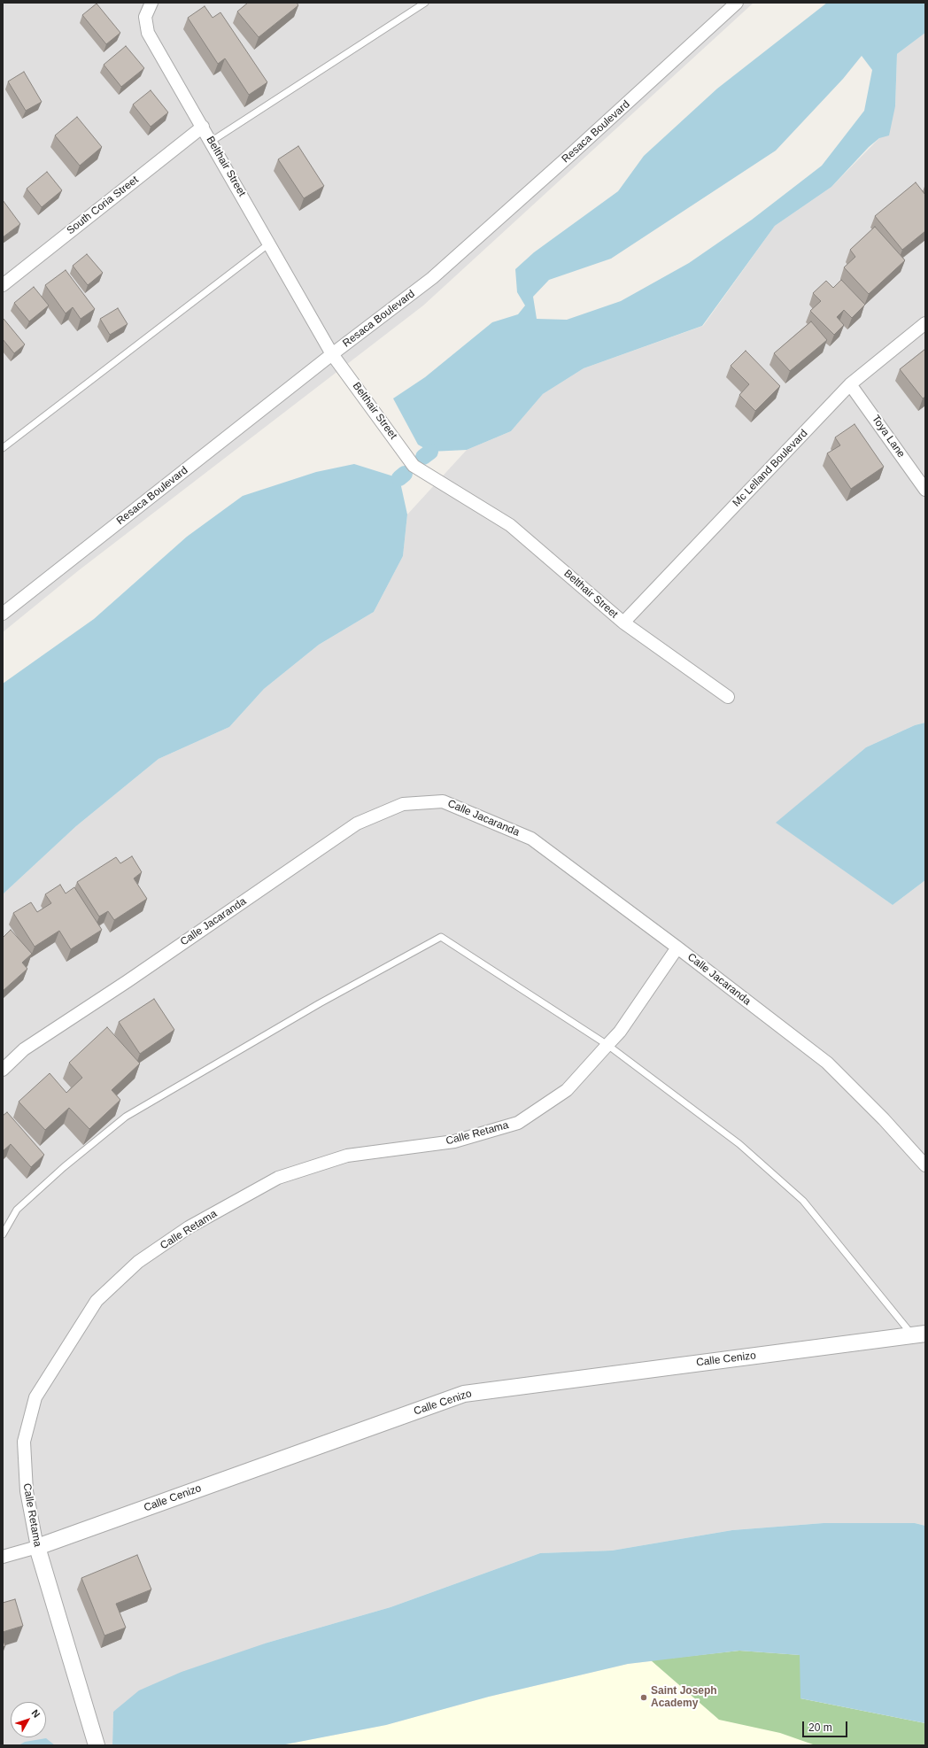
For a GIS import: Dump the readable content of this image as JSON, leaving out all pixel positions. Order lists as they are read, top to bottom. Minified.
{"streets":{"street":["Resaca Boulevard","Belthair Street","South Coria Street","Toya Lane","Mc Lelland Boulevard","Calle Jacaranda","Calle Retama","Calle Cenizo"]},"crossings":[["Resaca Boulevard","Belthair Street"],["Belthair Street","South Coria Street"],["Belthair Street","Mc Lelland Boulevard"],["Toya Lane","Mc Lelland Boulevard"],["Calle Jacaranda","Calle Retama"],["Calle Retama","Calle Cenizo"]],"places":["Saint Joseph Academy"],"scale_bar":"20 m","north":"top right"}
